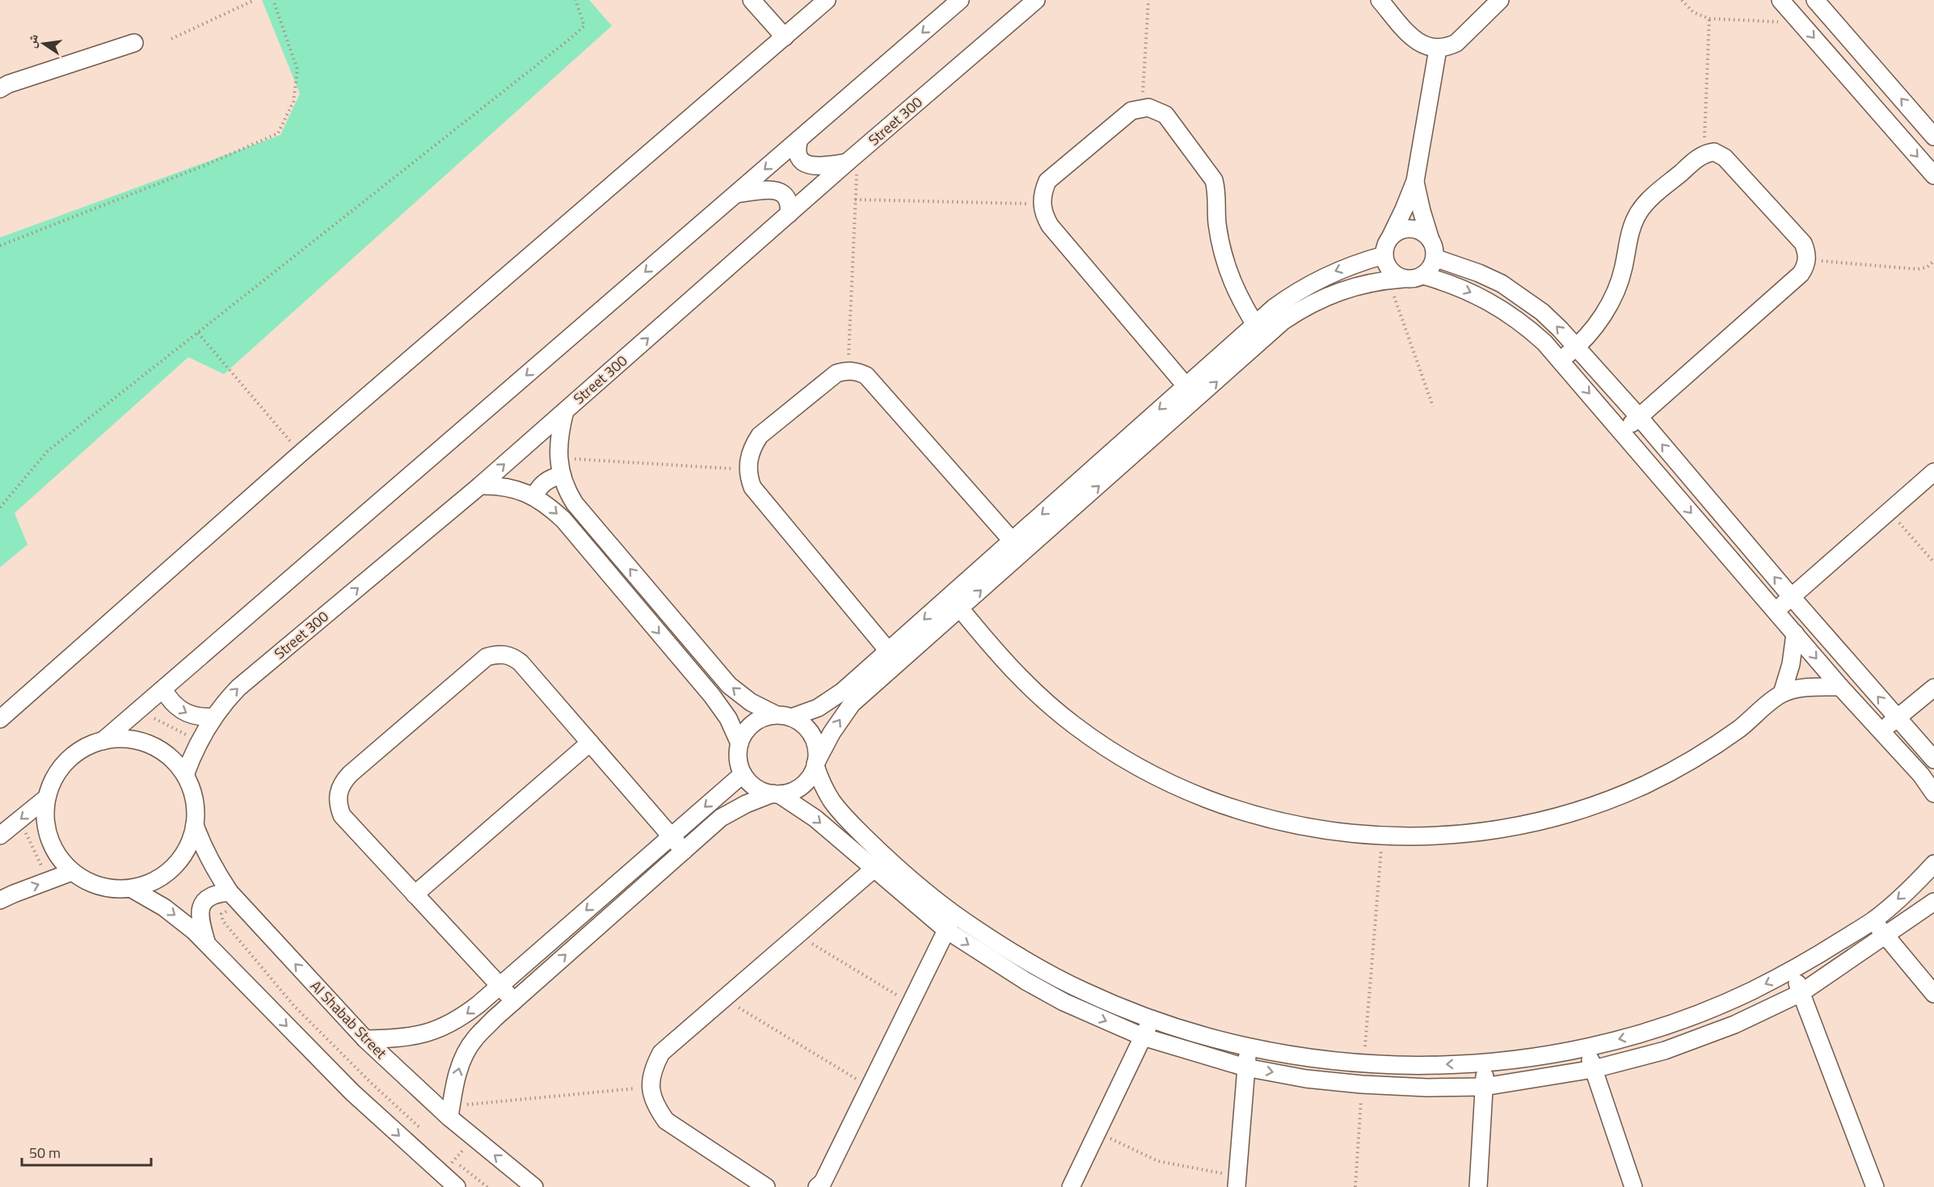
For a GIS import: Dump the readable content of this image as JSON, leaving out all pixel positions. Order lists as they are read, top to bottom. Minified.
{"streets":{"street":["Street 300","Al Shabab Street"]},"crossings":[["Street 300","Al Shabab Street"]],"scale_bar":"50 m","north":"left"}
